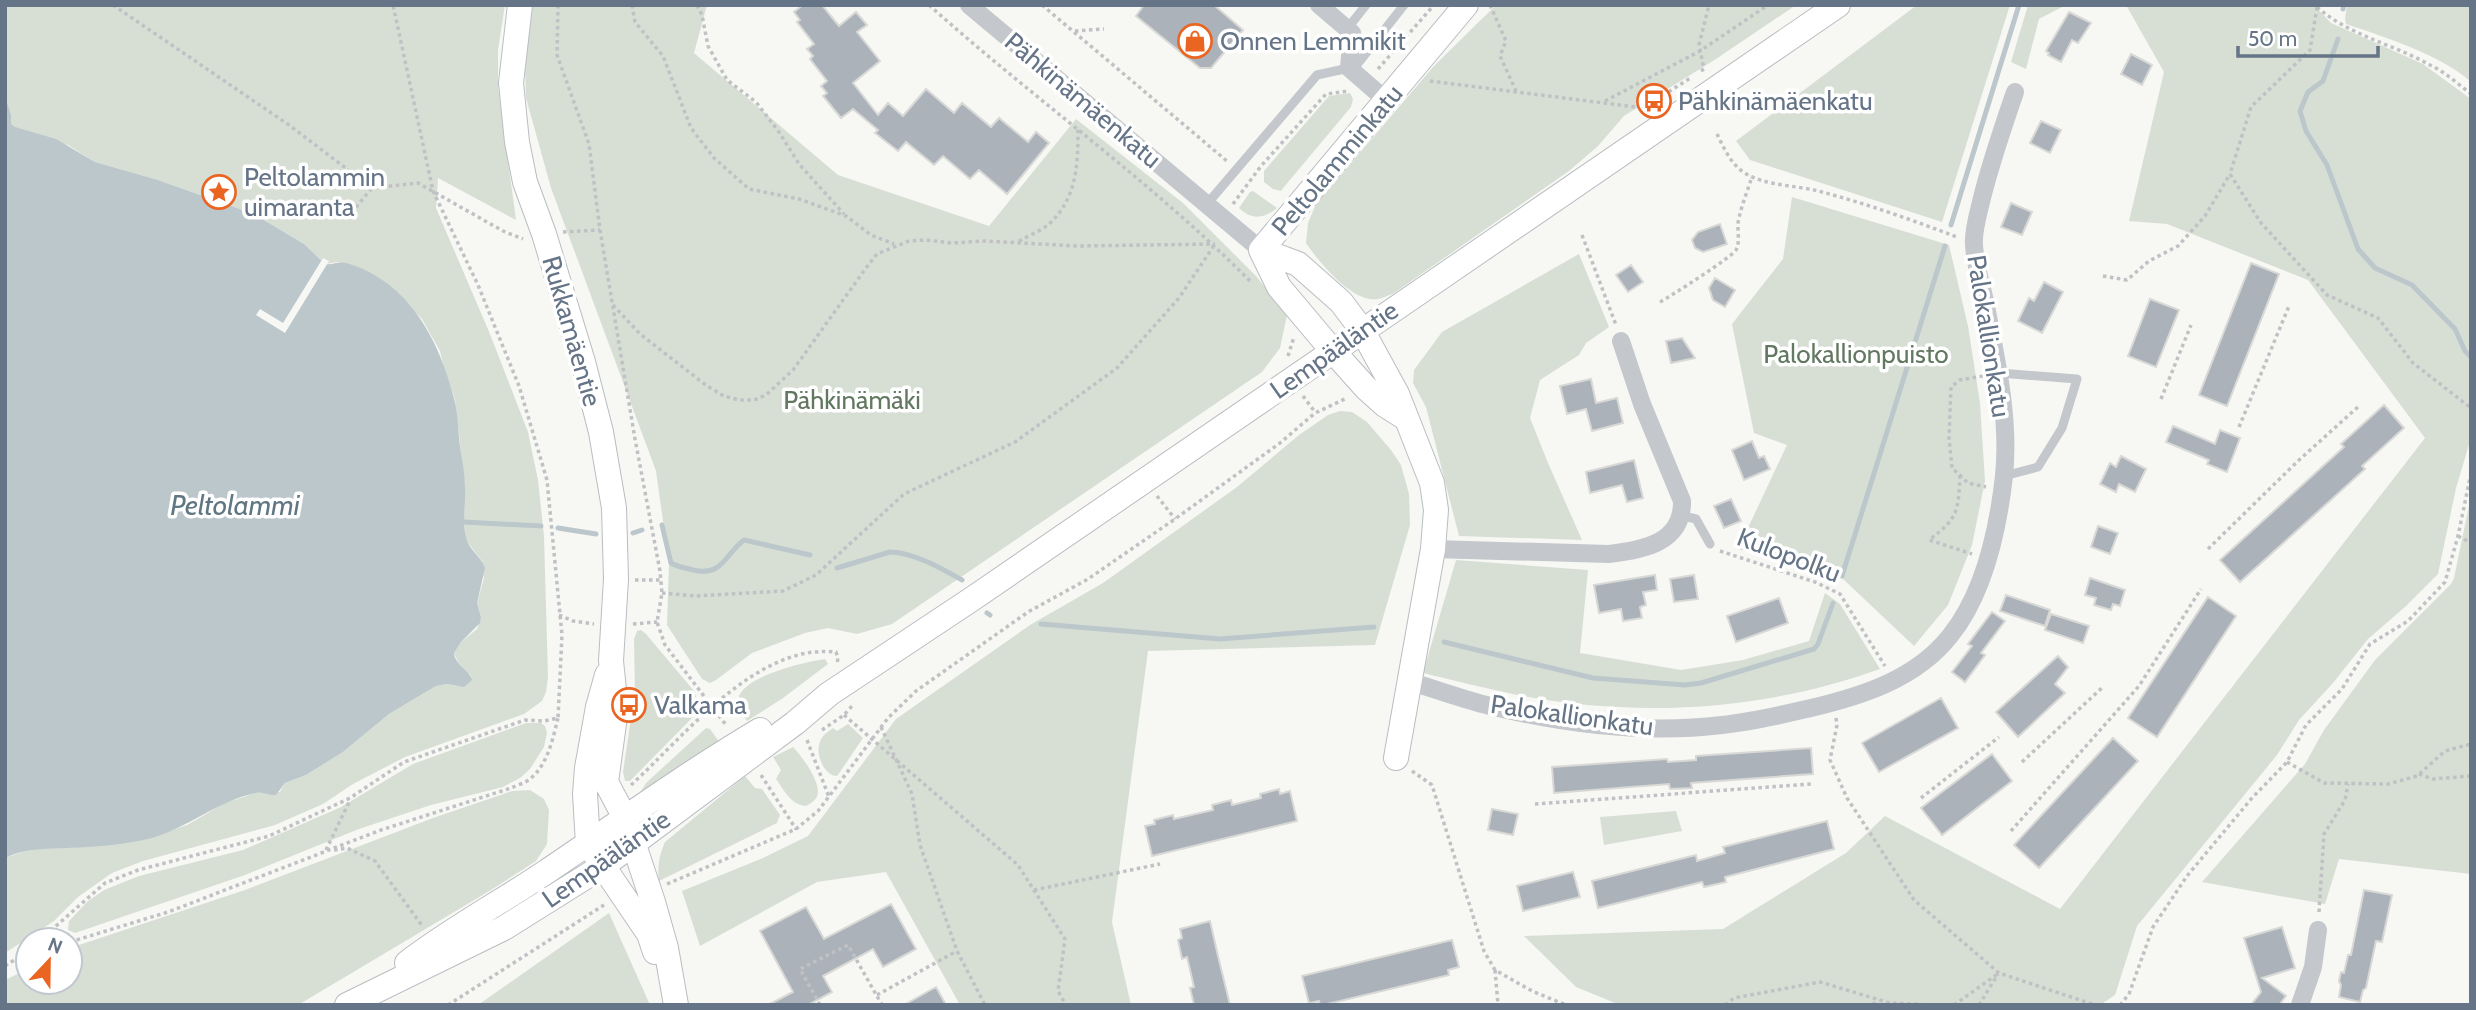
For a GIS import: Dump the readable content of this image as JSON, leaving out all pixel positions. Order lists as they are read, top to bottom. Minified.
{"streets":{"main road":["Pähkinämäenkatu","Peltolamminkatu","Rukkamäentie","Lempääläntie"],"street":["Palokallionkatu"],"lane":["Kulopolku"]},"crossings":[["Pähkinämäenkatu","Peltolamminkatu"],["Pähkinämäenkatu","Lempääläntie"],["Rukkamäentie","Lempääläntie"],["Palokallionkatu","Kulopolku"]],"water":["Peltolammi"],"parks":["Palokallionpuisto","Pähkinämäki"],"places":{"shop":["Onnen Lemmikit"],"bus stop":["Pähkinämäenkatu","Valkama"],"place":["Peltolammin uimaranta"]},"scale_bar":"50 m","north":"top"}
